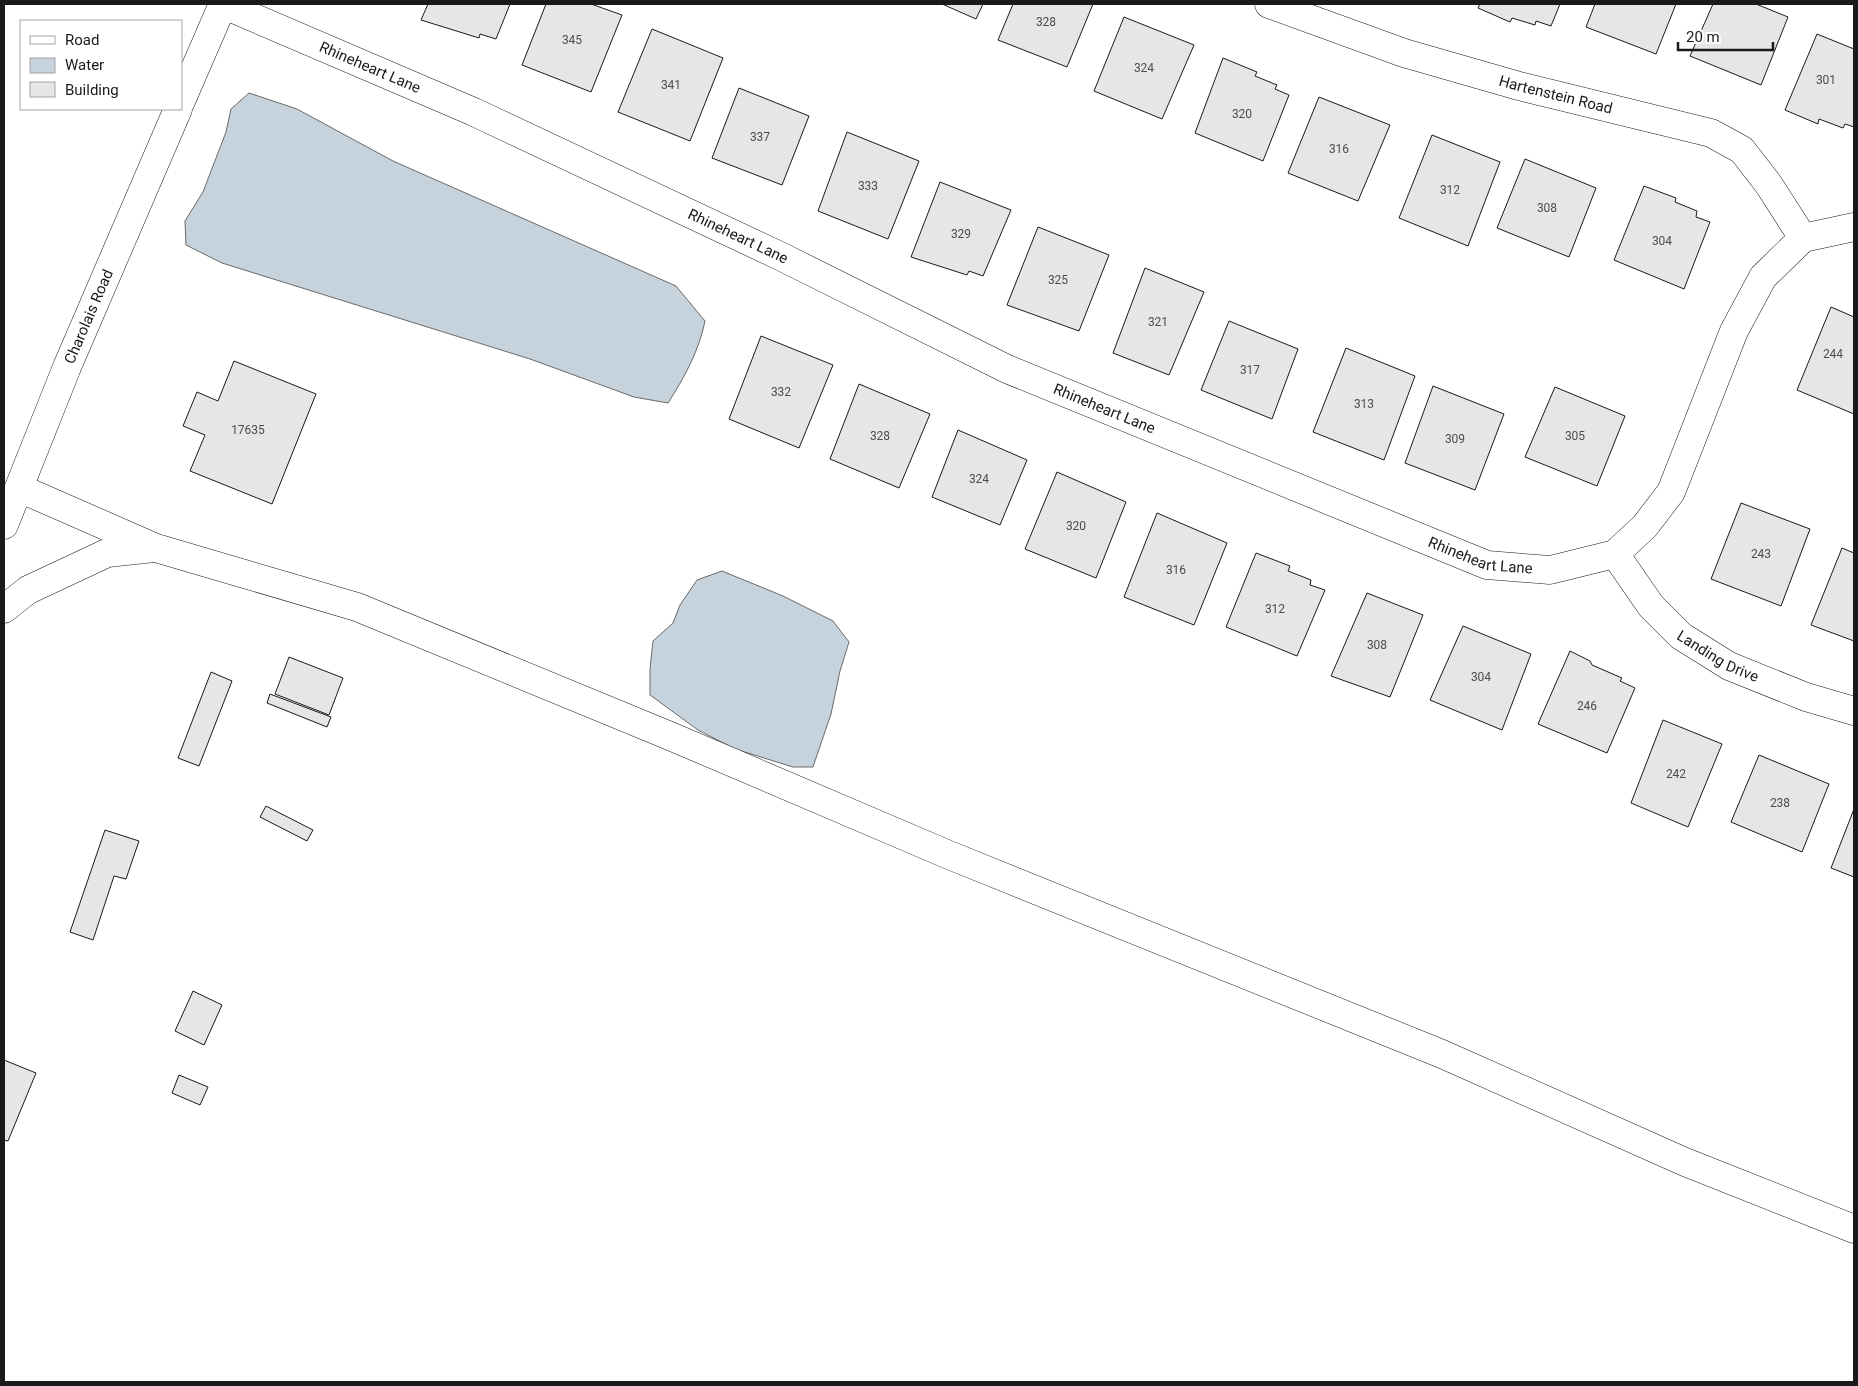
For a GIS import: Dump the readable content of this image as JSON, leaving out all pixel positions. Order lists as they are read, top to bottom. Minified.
{"streets":{"street":["Rhineheart Lane","Hartenstein Road","Charolais Road","Landing Drive"]},"crossings":[["Rhineheart Lane","Landing Drive"]],"house_numbers":["328","345","324","301","341","320","337","316","333","312","308","329","304","325","321","244","317","332","313","17635","328","305","309","324","320","243","316","312","308","304","246","242","238"],"legend":["Road","Water","Building"],"scale_bar":"20 m"}
